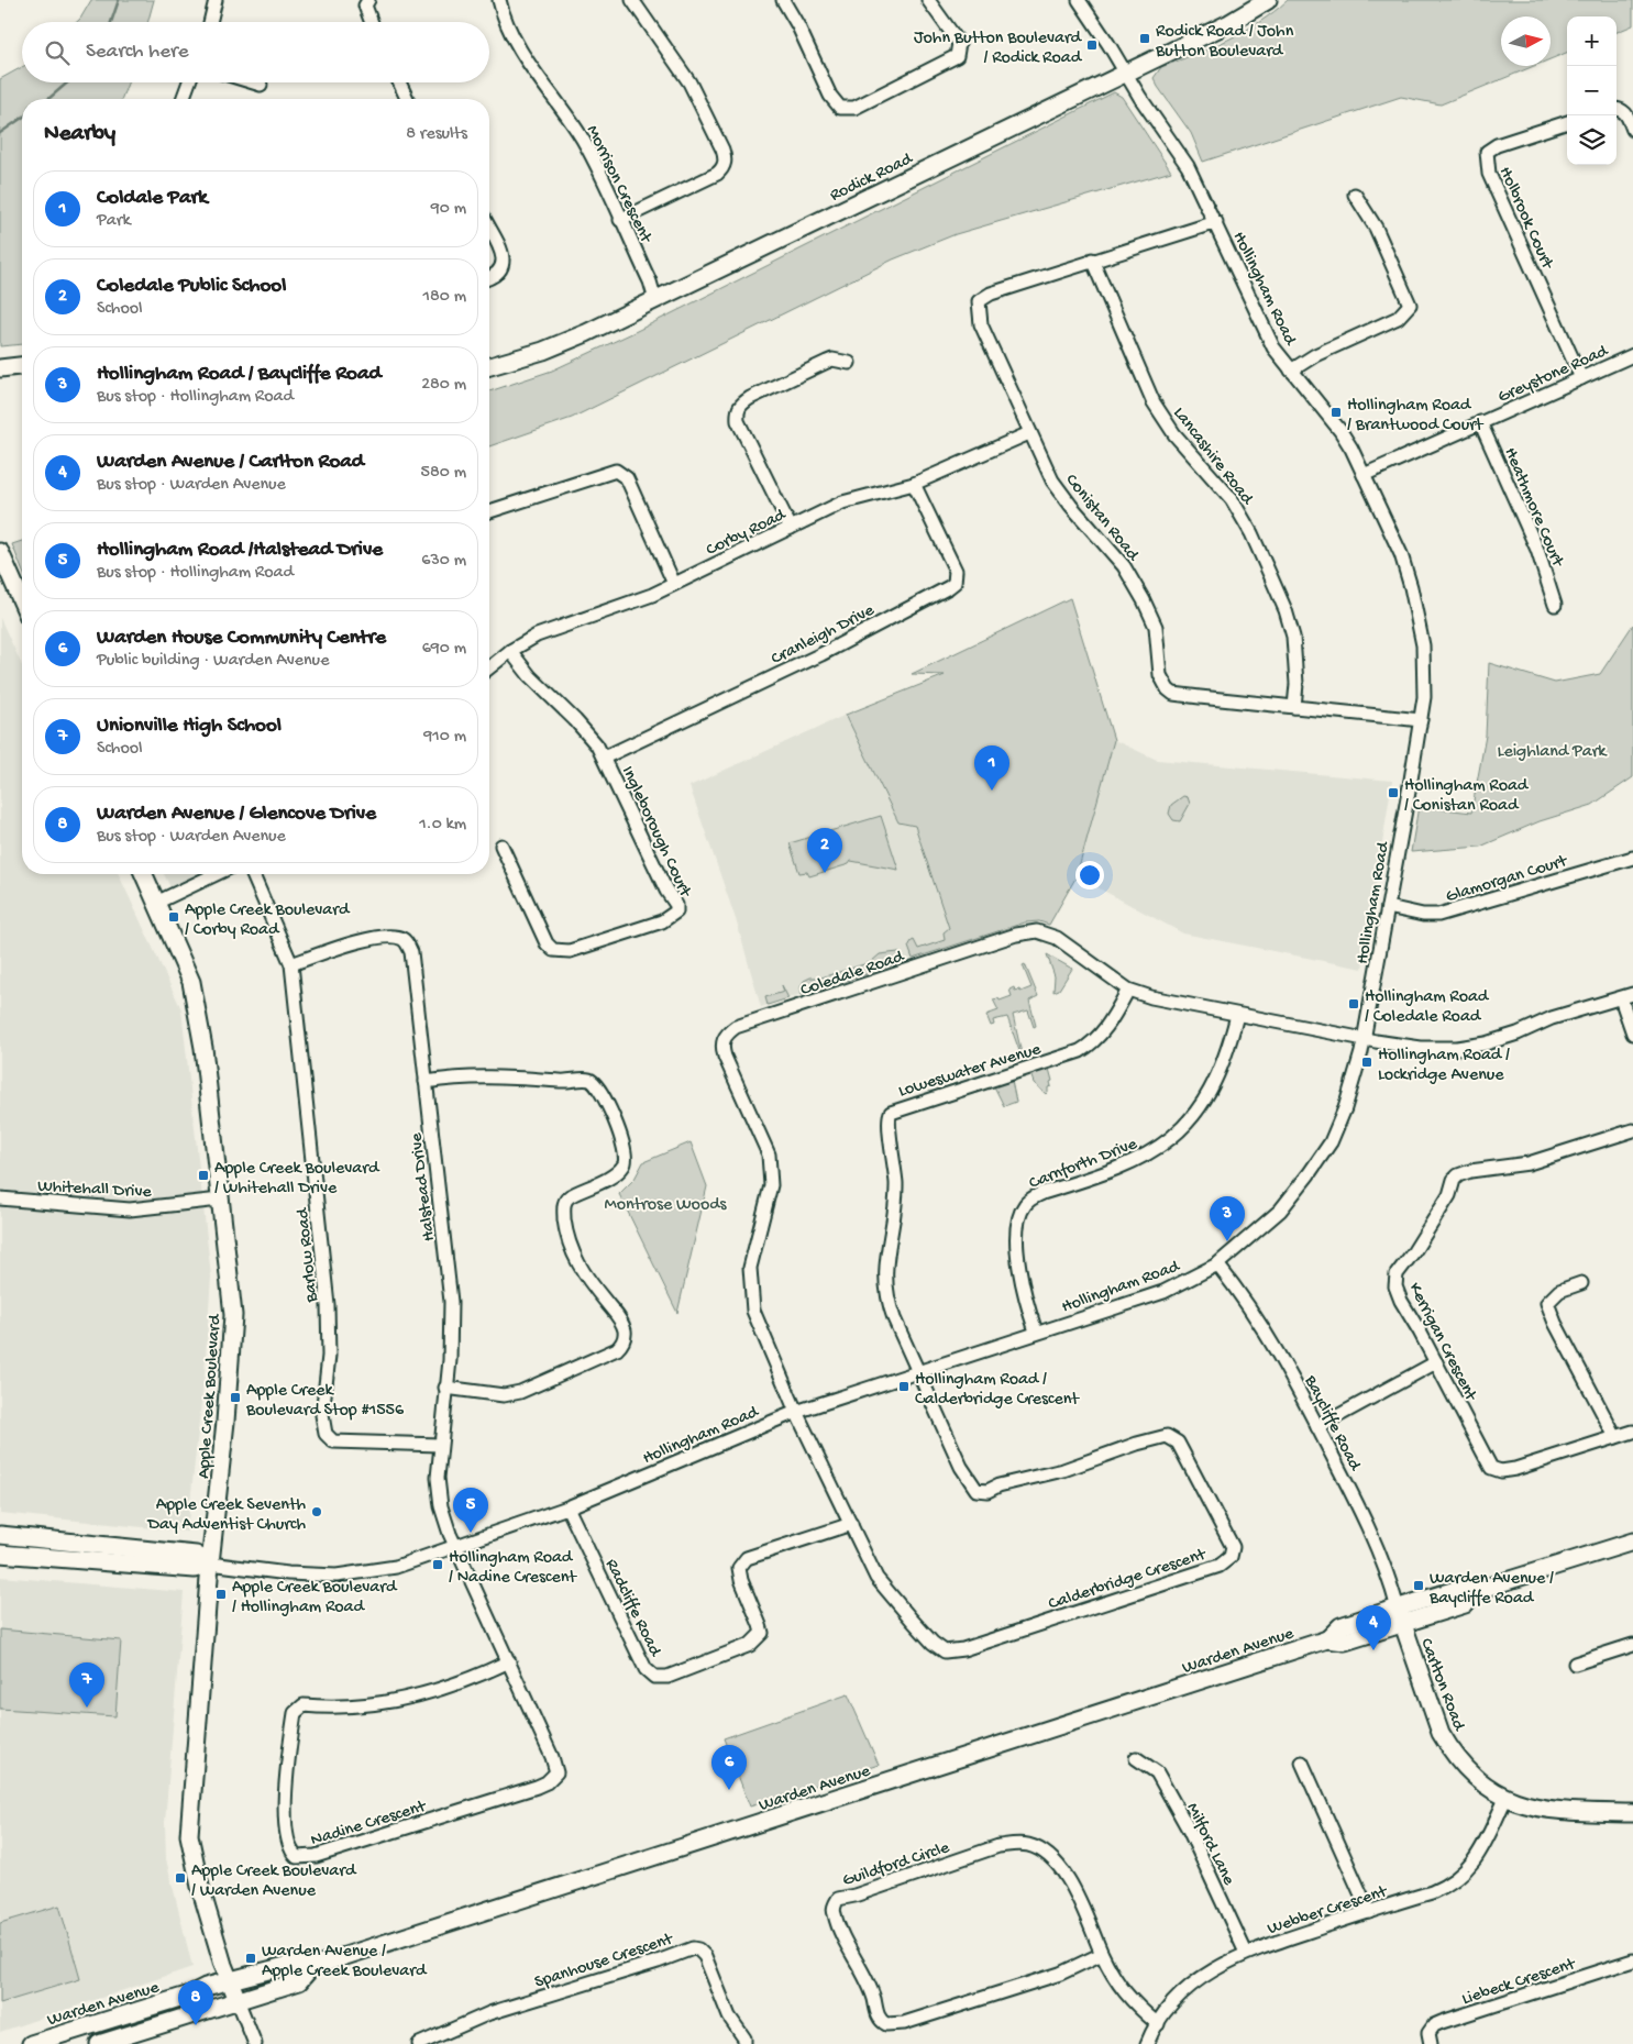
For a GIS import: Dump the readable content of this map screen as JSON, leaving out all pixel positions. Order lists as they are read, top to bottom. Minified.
{"streets":{"main road":["Rodick Road","Apple Creek Boulevard","Warden Avenue","Carlton Road"],"street":["Morrison Crescent","Holbrook Court","Hollingham Road","Greystone Road","Lancashire Road","Heathmore Court","Conistan Road","Corby Road","Cranleigh Drive","Ingleborough Court","Glamorgan Court","Coledale Road","Loweswater Avenue","Carnforth Drive","Whitehall Drive","Halstead Drive","Barlow Road","Kerrigan Crescent","Baycliffe Road","Calderbridge Crescent","Radcliffe Road","Nadine Crescent","Milford Lane","Guildford Circle","Webber Crescent","Spanhouse Crescent","Liebeck Crescent"]},"crossings":[["Rodick Road","Morrison Crescent"],["Rodick Road","Hollingham Road"],["Holbrook Court","Greystone Road"],["Hollingham Road","Greystone Road"],["Hollingham Road","Conistan Road"],["Hollingham Road","Glamorgan Court"],["Hollingham Road","Coledale Road"],["Hollingham Road","Loweswater Avenue"],["Hollingham Road","Carnforth Drive"],["Hollingham Road","Halstead Drive"],["Hollingham Road","Apple Creek Boulevard"],["Hollingham Road","Baycliffe Road"],["Hollingham Road","Calderbridge Crescent"],["Hollingham Road","Radcliffe Road"],["Hollingham Road","Nadine Crescent"],["Greystone Road","Heathmore Court"],["Lancashire Road","Conistan Road"],["Conistan Road","Corby Road"],["Corby Road","Cranleigh Drive"],["Corby Road","Ingleborough Court"],["Cranleigh Drive","Ingleborough Court"],["Coledale Road","Loweswater Avenue"],["Coledale Road","Carnforth Drive"],["Coledale Road","Calderbridge Crescent"],["Loweswater Avenue","Calderbridge Crescent"],["Whitehall Drive","Apple Creek Boulevard"],["Halstead Drive","Barlow Road"],["Halstead Drive","Nadine Crescent"],["Apple Creek Boulevard","Warden Avenue"],["Baycliffe Road","Warden Avenue"],["Baycliffe Road","Carlton Road"],["Calderbridge Crescent","Radcliffe Road"],["Warden Avenue","Carlton Road"],["Carlton Road","Webber Crescent"],["Milford Lane","Webber Crescent"],["Guildford Circle","Webber Crescent"]],"parks":["Leighland Park","Montrose Woods"],"places":{"transit":["Rodick Road / John Button Boulevard","John Button Boulevard / Rodick Road","Hollingham Road / Brantwood Court","Hollingham Road / Conistan Road","Apple Creek Boulevard / Corby Road","Hollingham Road / Coledale Road","Hollingham Road / Lockridge Avenue","Apple Creek Boulevard / Whitehall Drive","Hollingham Road / Calderbridge Crescent","Apple Creek Boulevard Stop #1556","Hollingham Road / Nadine Crescent","Warden Avenue / Baycliffe Road","Apple Creek Boulevard / Hollingham Road","Apple Creek Boulevard / Warden Avenue","Warden Avenue / Apple Creek Boulevard"],"other":["Apple Creek Seventh Day Adventist Church"]},"north":"right","page":{"map_buttons":["+","−"],"search":"Search here","heading":["Nearby","8 results"],"list":[{"mark":"1","name":"Coldale Park","note":"Park","value":"90 m"},{"mark":"2","name":"Coledale Public School","note":"School","value":"180 m"},{"mark":"3","name":"Hollingham Road / Baycliffe Road","note":"Bus stop · Hollingham Road","value":"280 m"},{"mark":"4","name":"Warden Avenue / Carlton Road","note":"Bus stop · Warden Avenue","value":"580 m"},{"mark":"5","name":"Hollingham Road /Halstead Drive","note":"Bus stop · Hollingham Road","value":"630 m"},{"mark":"6","name":"Warden House Community Centre","note":"Public building · Warden Avenue","value":"690 m"},{"mark":"7","name":"Unionville High School","note":"School","value":"910 m"},{"mark":"8","name":"Warden Avenue / Glencove Drive","note":"Bus stop · Warden Avenue","value":"1.0 km"}],"pins":["1","2","3","5","4","7","6","8"]}}
